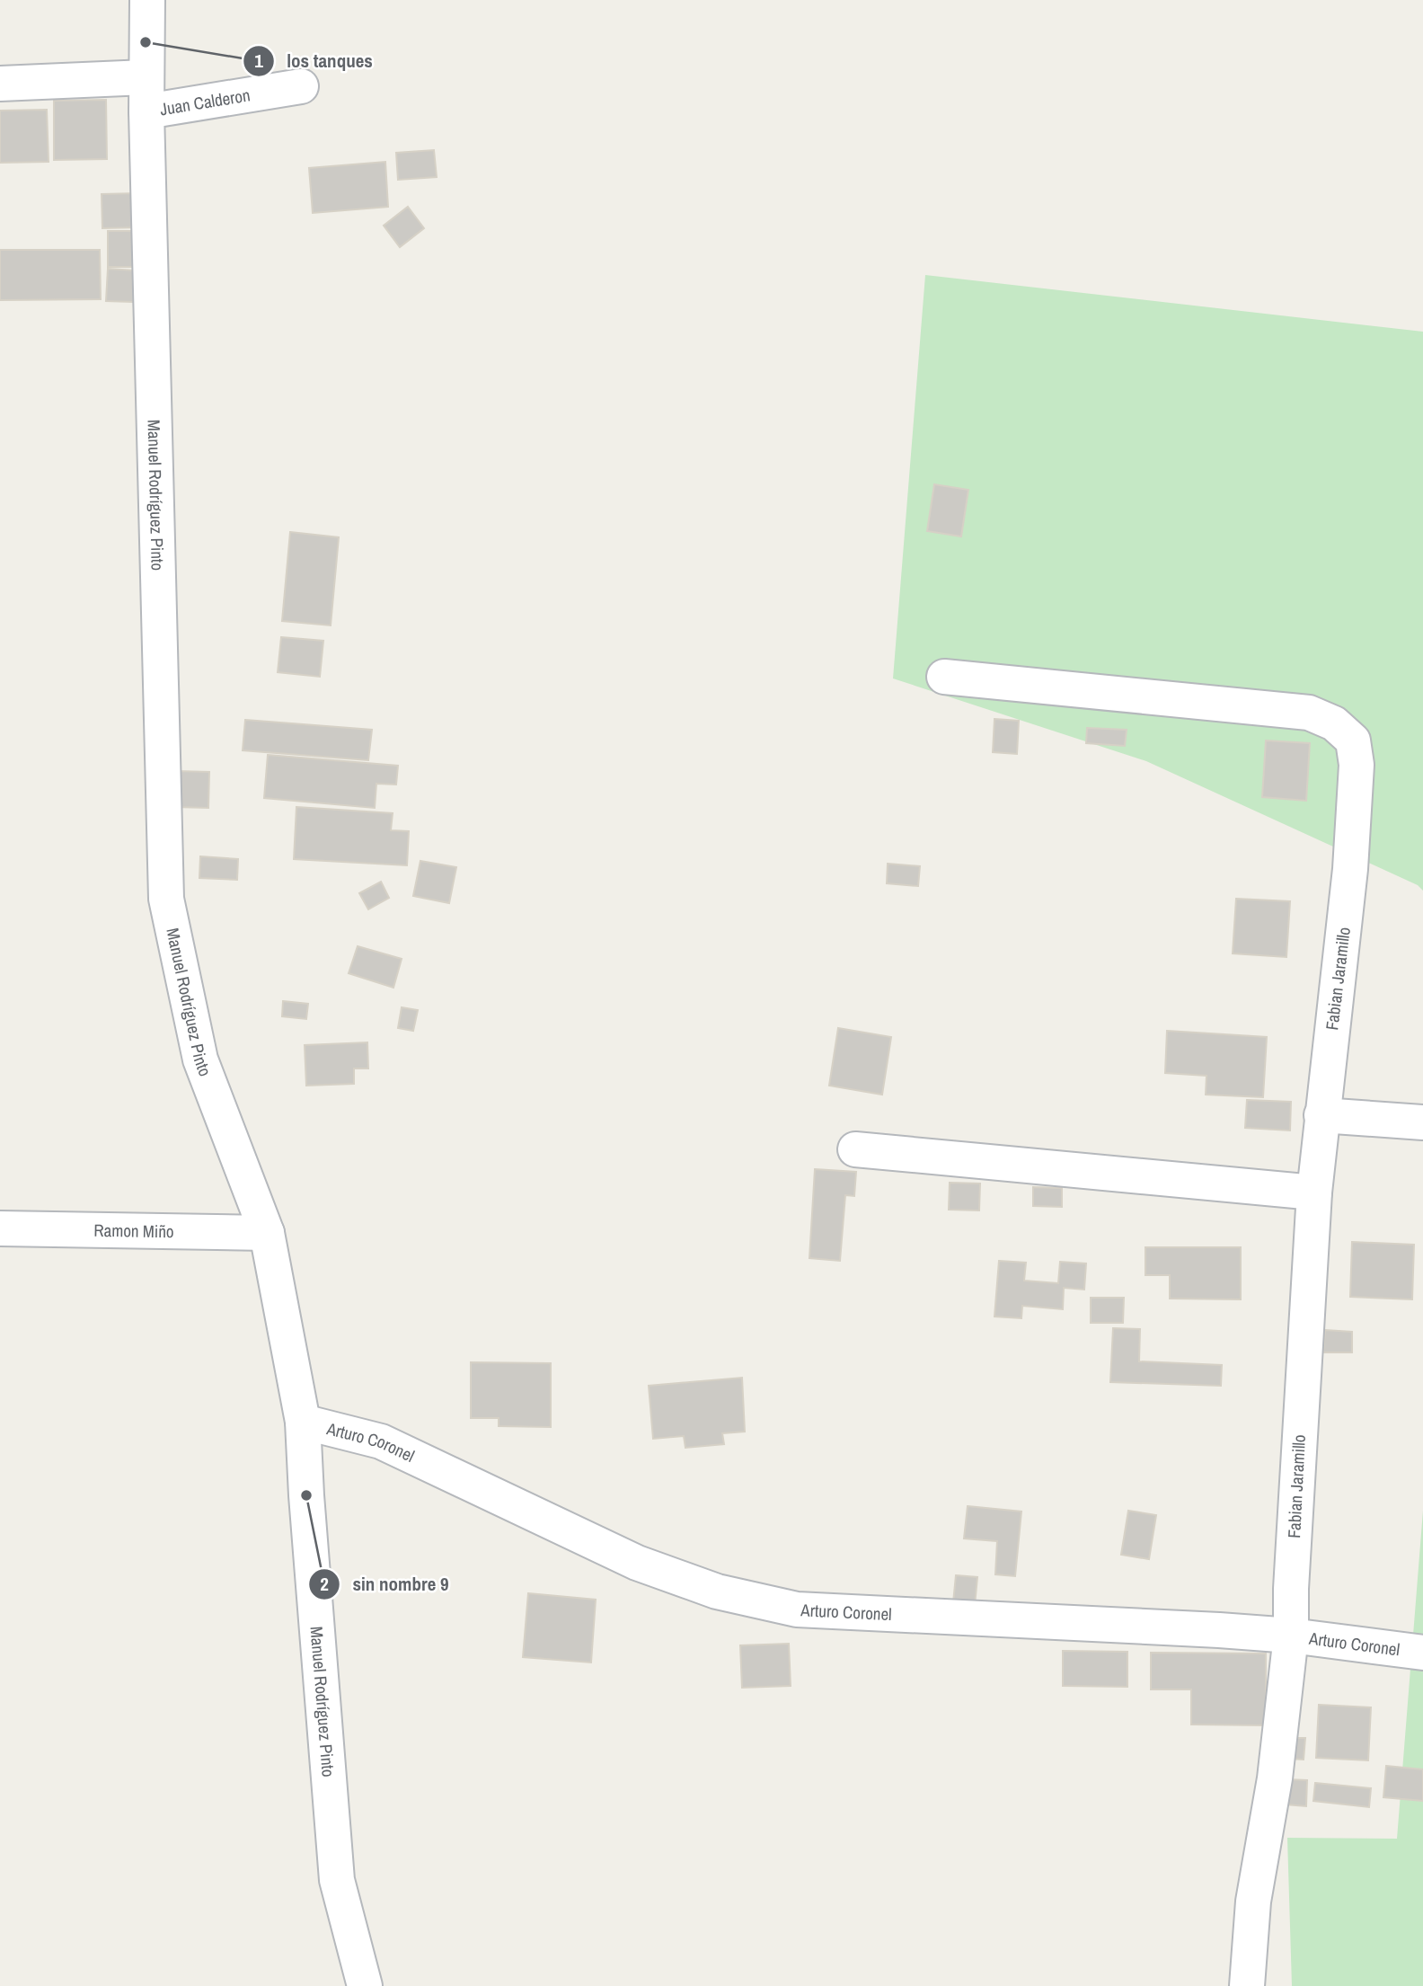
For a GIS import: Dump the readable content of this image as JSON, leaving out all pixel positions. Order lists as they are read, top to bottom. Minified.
{"streets":{"street":["Juan Calderon","Manuel Rodríguez Pinto","Fabian Jaramillo","Ramon Miño","Arturo Coronel"]},"crossings":[["Juan Calderon","Manuel Rodríguez Pinto"],["Manuel Rodríguez Pinto","Ramon Miño"],["Manuel Rodríguez Pinto","Arturo Coronel"],["Fabian Jaramillo","Arturo Coronel"]],"places":["los tanques","sin nombre 9"]}
